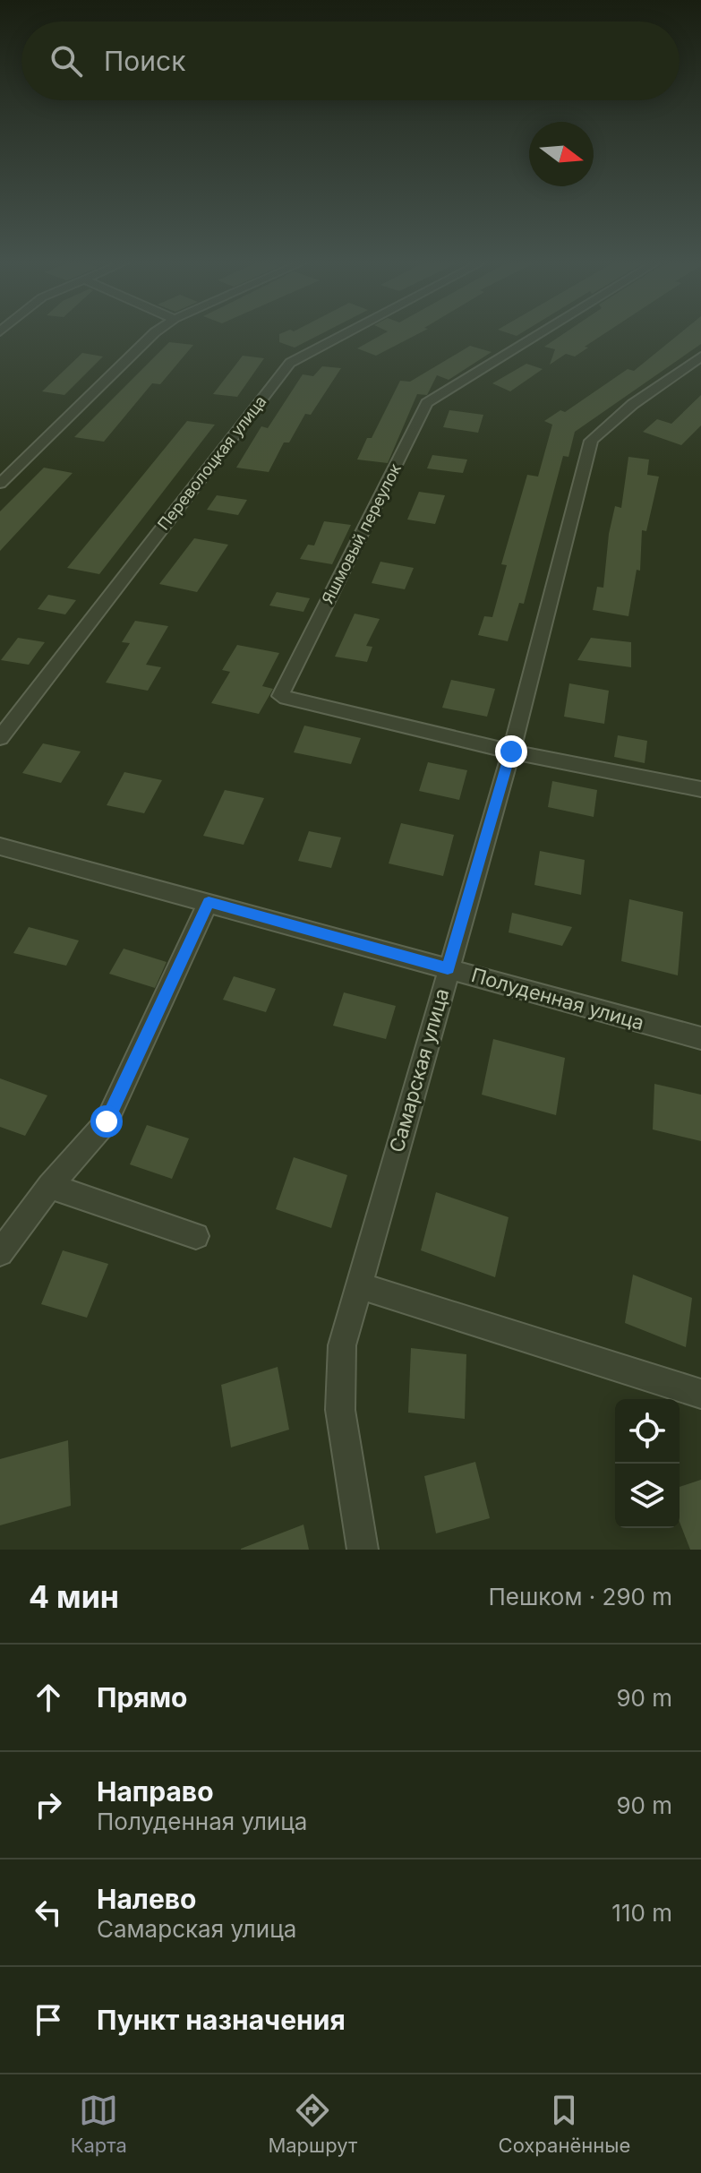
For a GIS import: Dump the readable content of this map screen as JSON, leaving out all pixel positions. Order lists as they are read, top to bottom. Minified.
{"streets":{"street":["Переволоцкая улица","Яшмовый переулок","Полуденная улица","Самарская улица"]},"crossings":[["Яшмовый переулок","Самарская улица"],["Полуденная улица","Самарская улица"]],"north":"right","page":{"search":"Поиск","heading":["4 мин","Пешком · 290 m"],"list":[["Прямо","90 m"],["Направо","Полуденная улица","90 m"],["Налево","Самарская улица","110 m"],"Пункт назначения"],"nav":["Карта","Маршрут","Сохранённые"]}}
